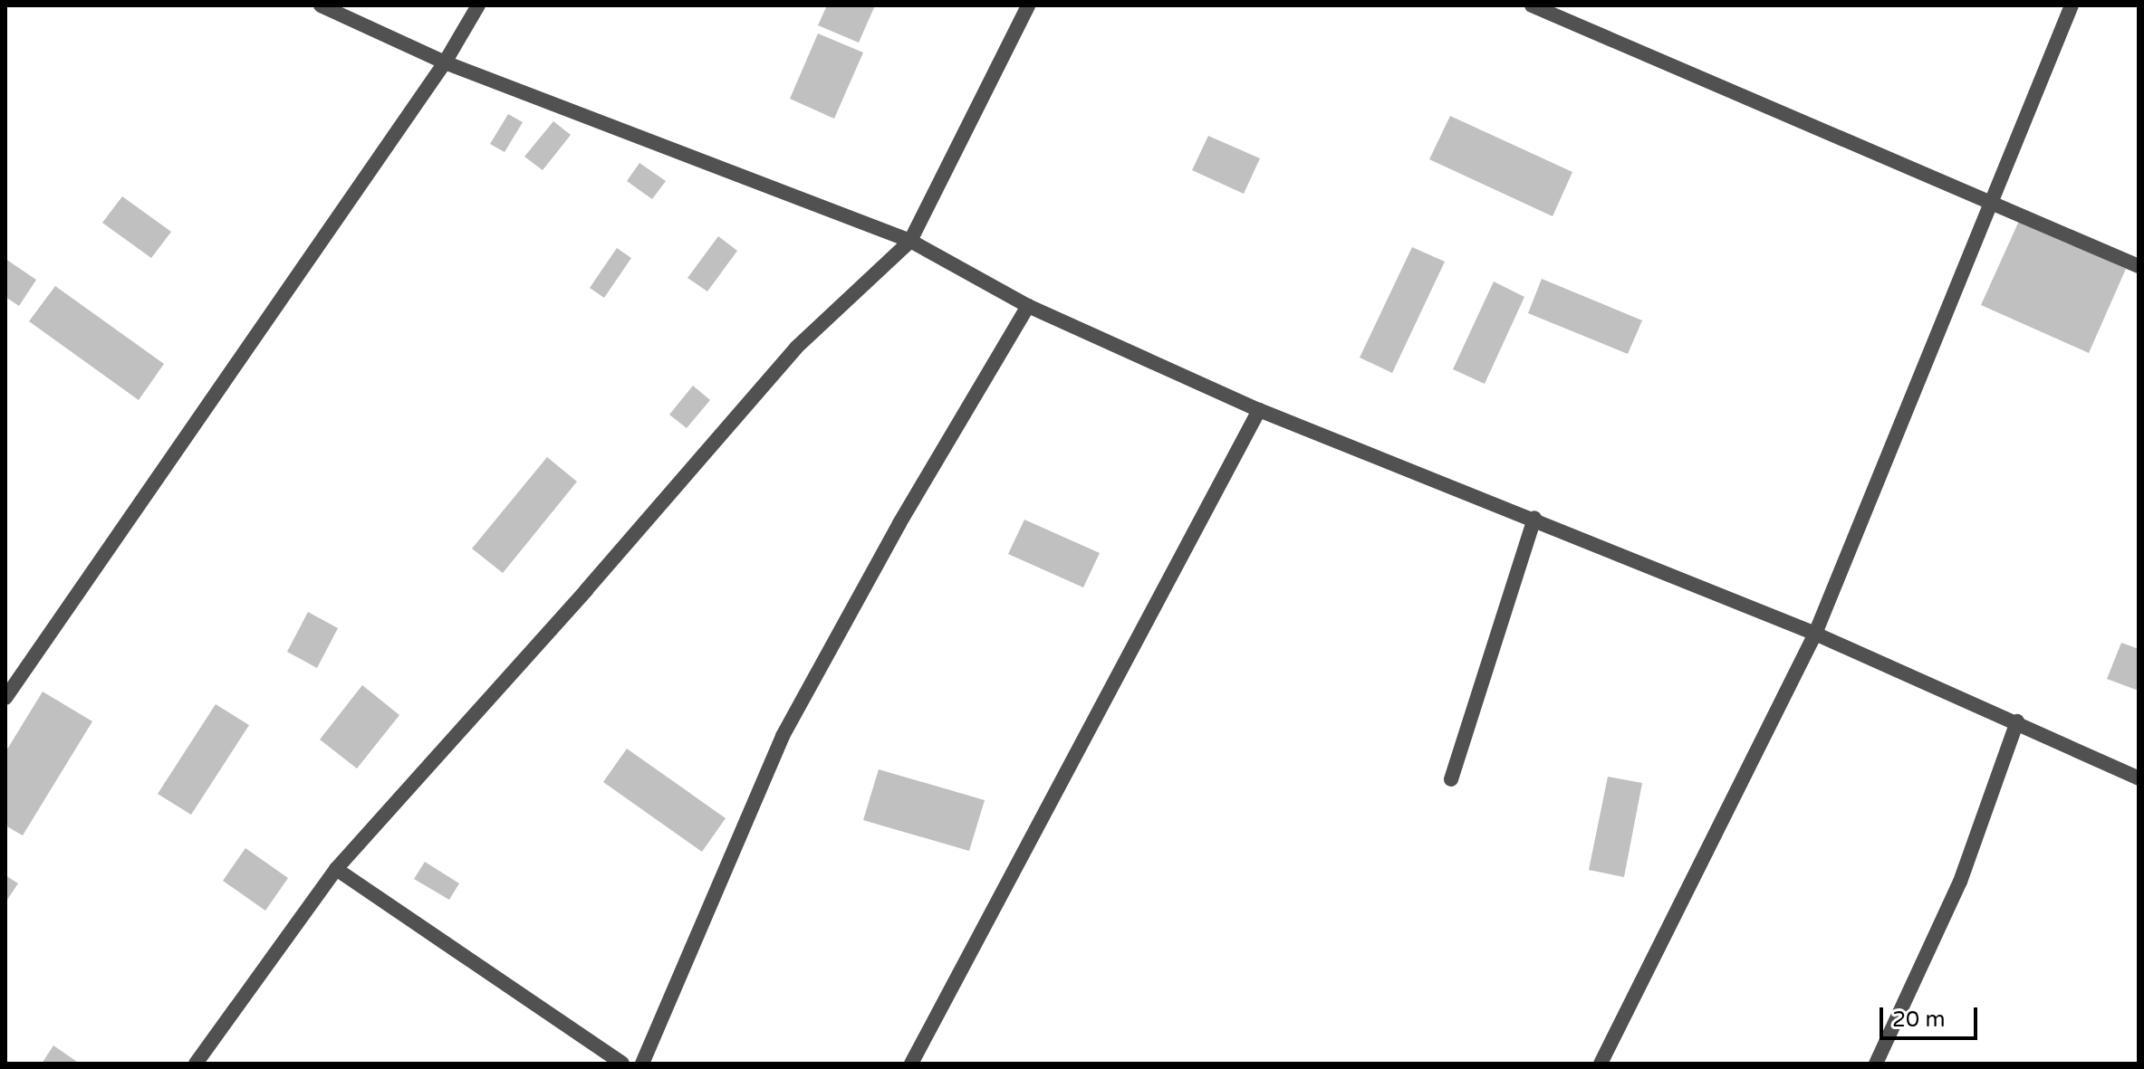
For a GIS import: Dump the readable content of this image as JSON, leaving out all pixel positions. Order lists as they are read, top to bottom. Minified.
{"scale_bar":"20 m"}
